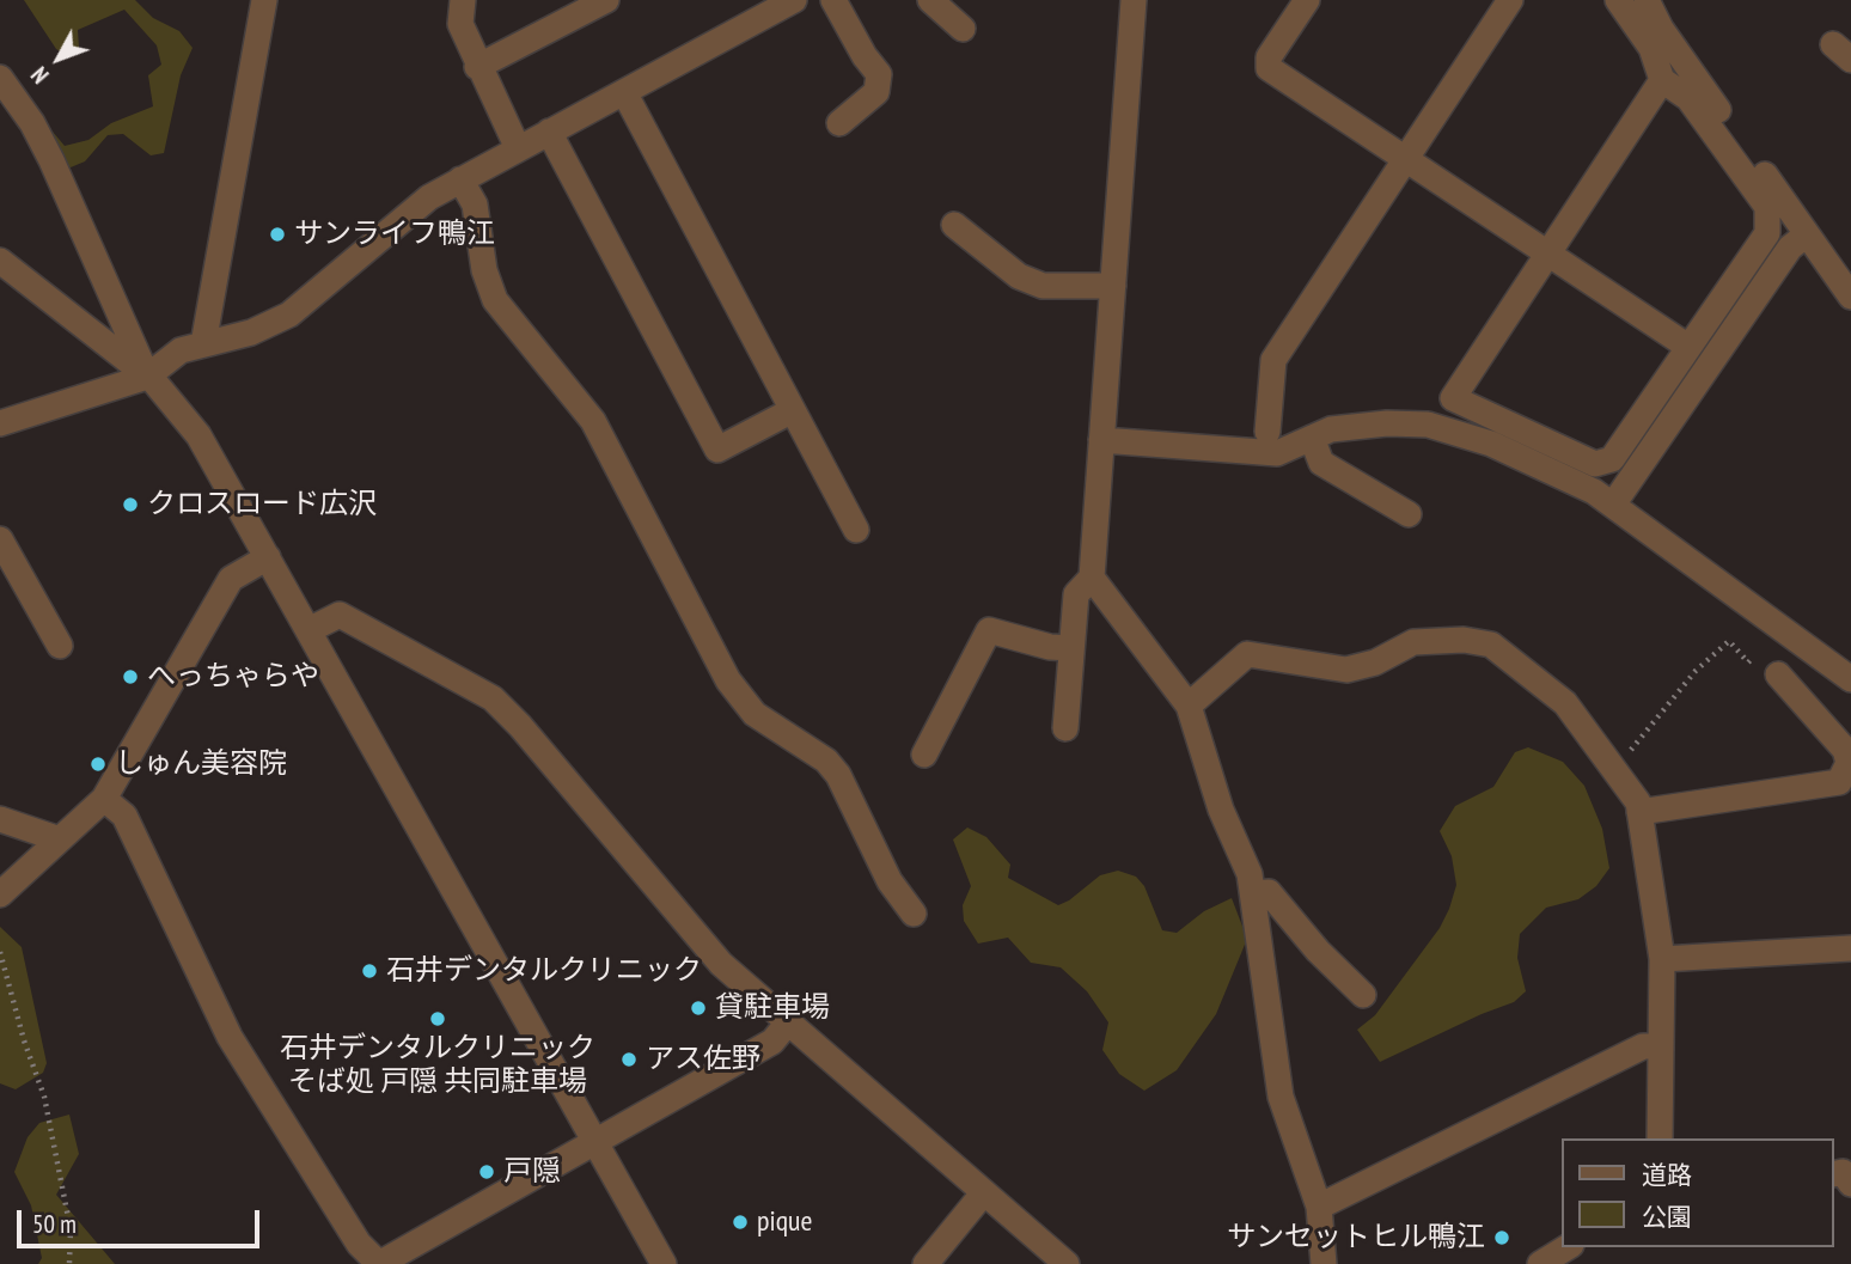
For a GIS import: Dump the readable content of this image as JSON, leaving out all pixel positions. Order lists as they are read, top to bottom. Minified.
{"places":["サンライフ鴨江","クロスロード広沢","へっちゃらや","しゅん美容院","石井デンタルクリニック","貸駐車場","石井デンタルクリニック そば処 戸隠 共同駐車場","アス佐野","戸隠","pique","サンセットヒル鴨江"],"legend":["道路","公園"],"scale_bar":"50 m","north":"bottom left"}
